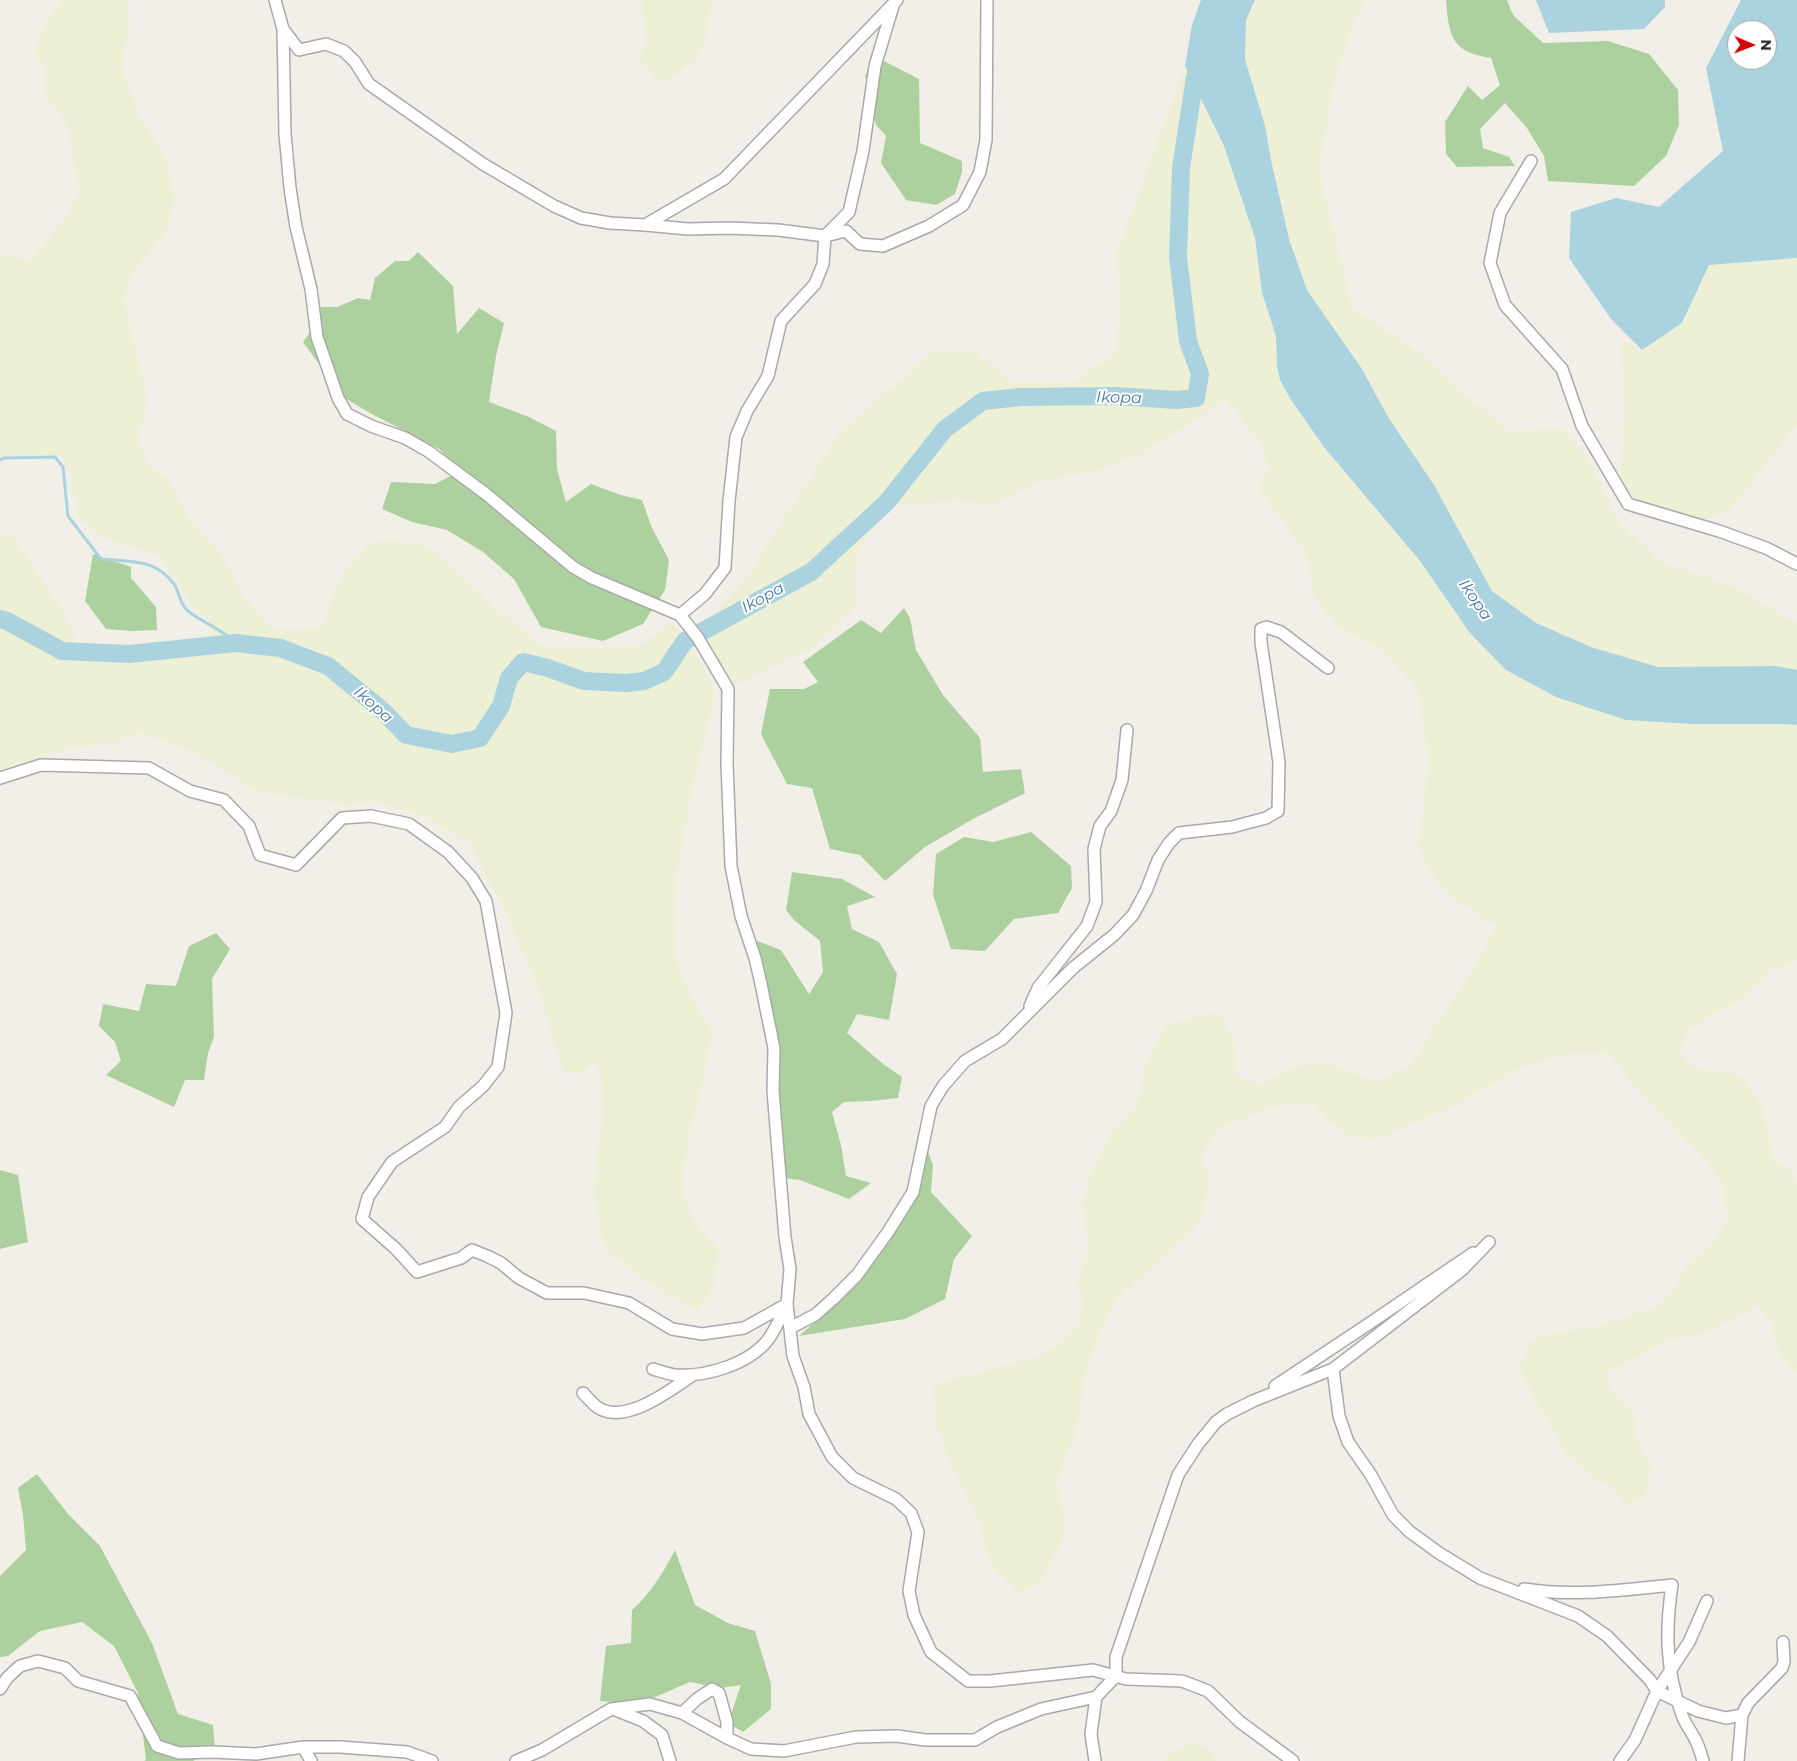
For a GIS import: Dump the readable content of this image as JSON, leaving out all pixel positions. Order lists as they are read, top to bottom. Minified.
{"water":["Ikopa"],"north":"right"}
